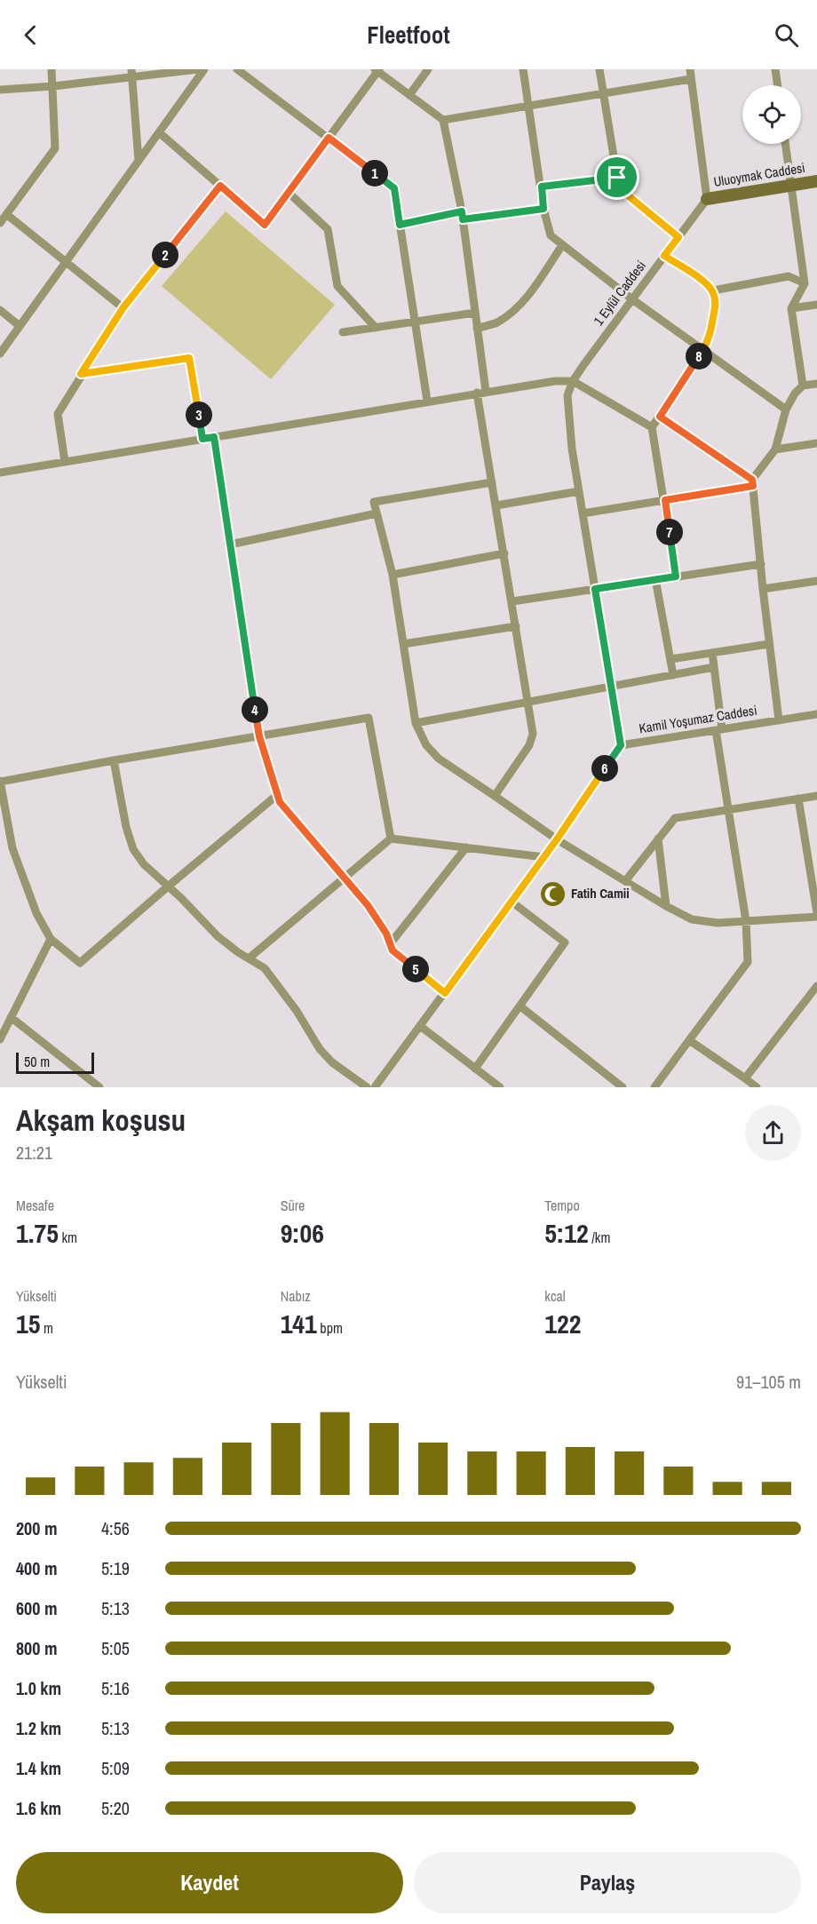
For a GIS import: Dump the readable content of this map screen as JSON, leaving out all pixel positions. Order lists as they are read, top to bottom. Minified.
{"streets":{"street":["Uluoymak Caddesi","1 Eylül Caddesi","Kamil Yoşumaz Caddesi"]},"crossings":[["Uluoymak Caddesi","1 Eylül Caddesi"]],"places":{"mosque":["Fatih Camii"]},"scale_bar":"50 m","page":{"header":"Fleetfoot","pins":["1","2","8","3","7","4","6","5"],"scale":"50 m","heading":["Akşam koşusu","21:21"],"stats":[["Mesafe","1.75 km"],["Süre","9:06"],["Tempo","5:12 /km"],["Yükselti","15 m"],["Nabız","141 bpm"],["kcal","122"]],"chart":["Yükselti","91–105 m"],"list":[{"name":"200 m","note":"4:56"},{"name":"400 m","note":"5:19"},{"name":"600 m","note":"5:13"},{"name":"800 m","note":"5:05"},{"name":"1.0 km","note":"5:16"},{"name":"1.2 km","note":"5:13"},{"name":"1.4 km","note":"5:09"},{"name":"1.6 km","note":"5:20"}],"buttons":["Kaydet","Paylaş"]}}
